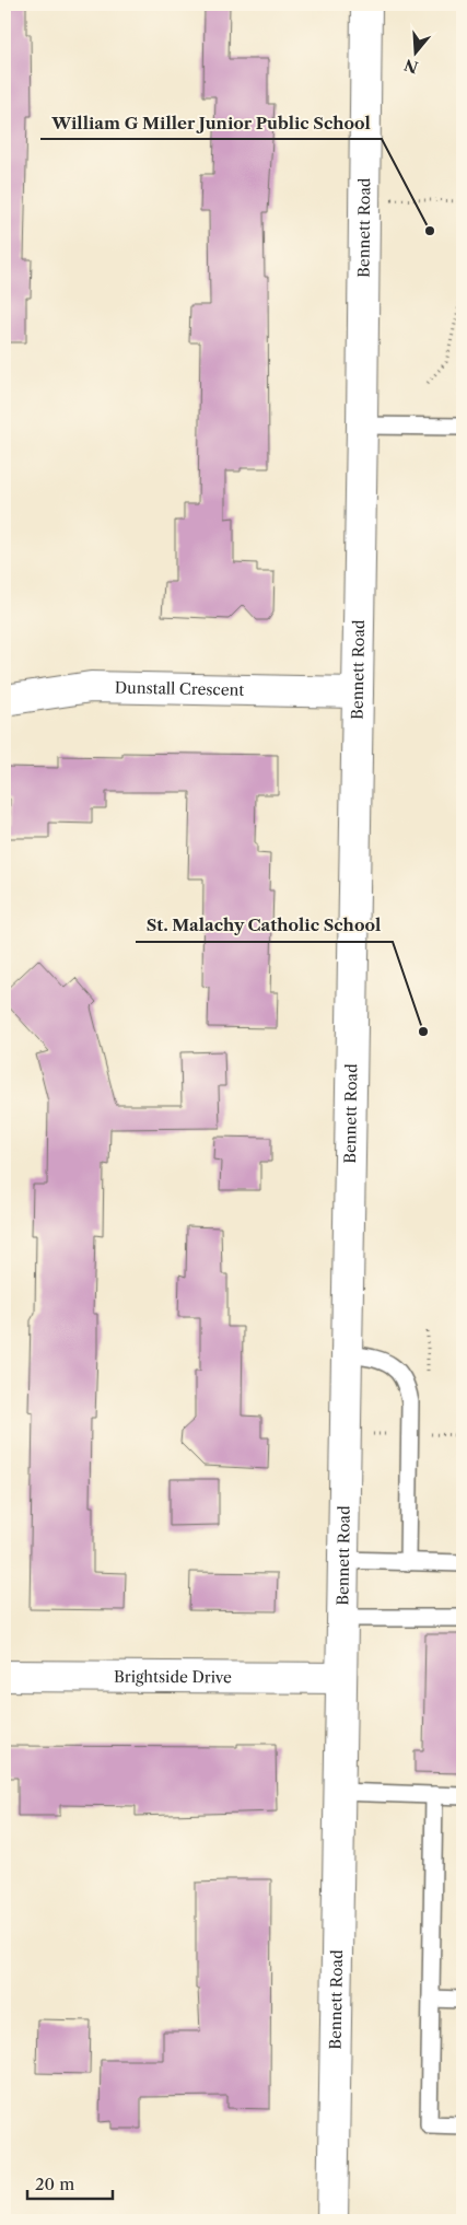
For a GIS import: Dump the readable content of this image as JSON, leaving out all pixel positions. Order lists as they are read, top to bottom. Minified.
{"streets":{"street":["Bennett Road","Dunstall Crescent","Brightside Drive"]},"crossings":[["Bennett Road","Dunstall Crescent"],["Bennett Road","Brightside Drive"]],"places":["William G Miller Junior Public School","St. Malachy Catholic School"],"scale_bar":"20 m","north":"bottom"}
